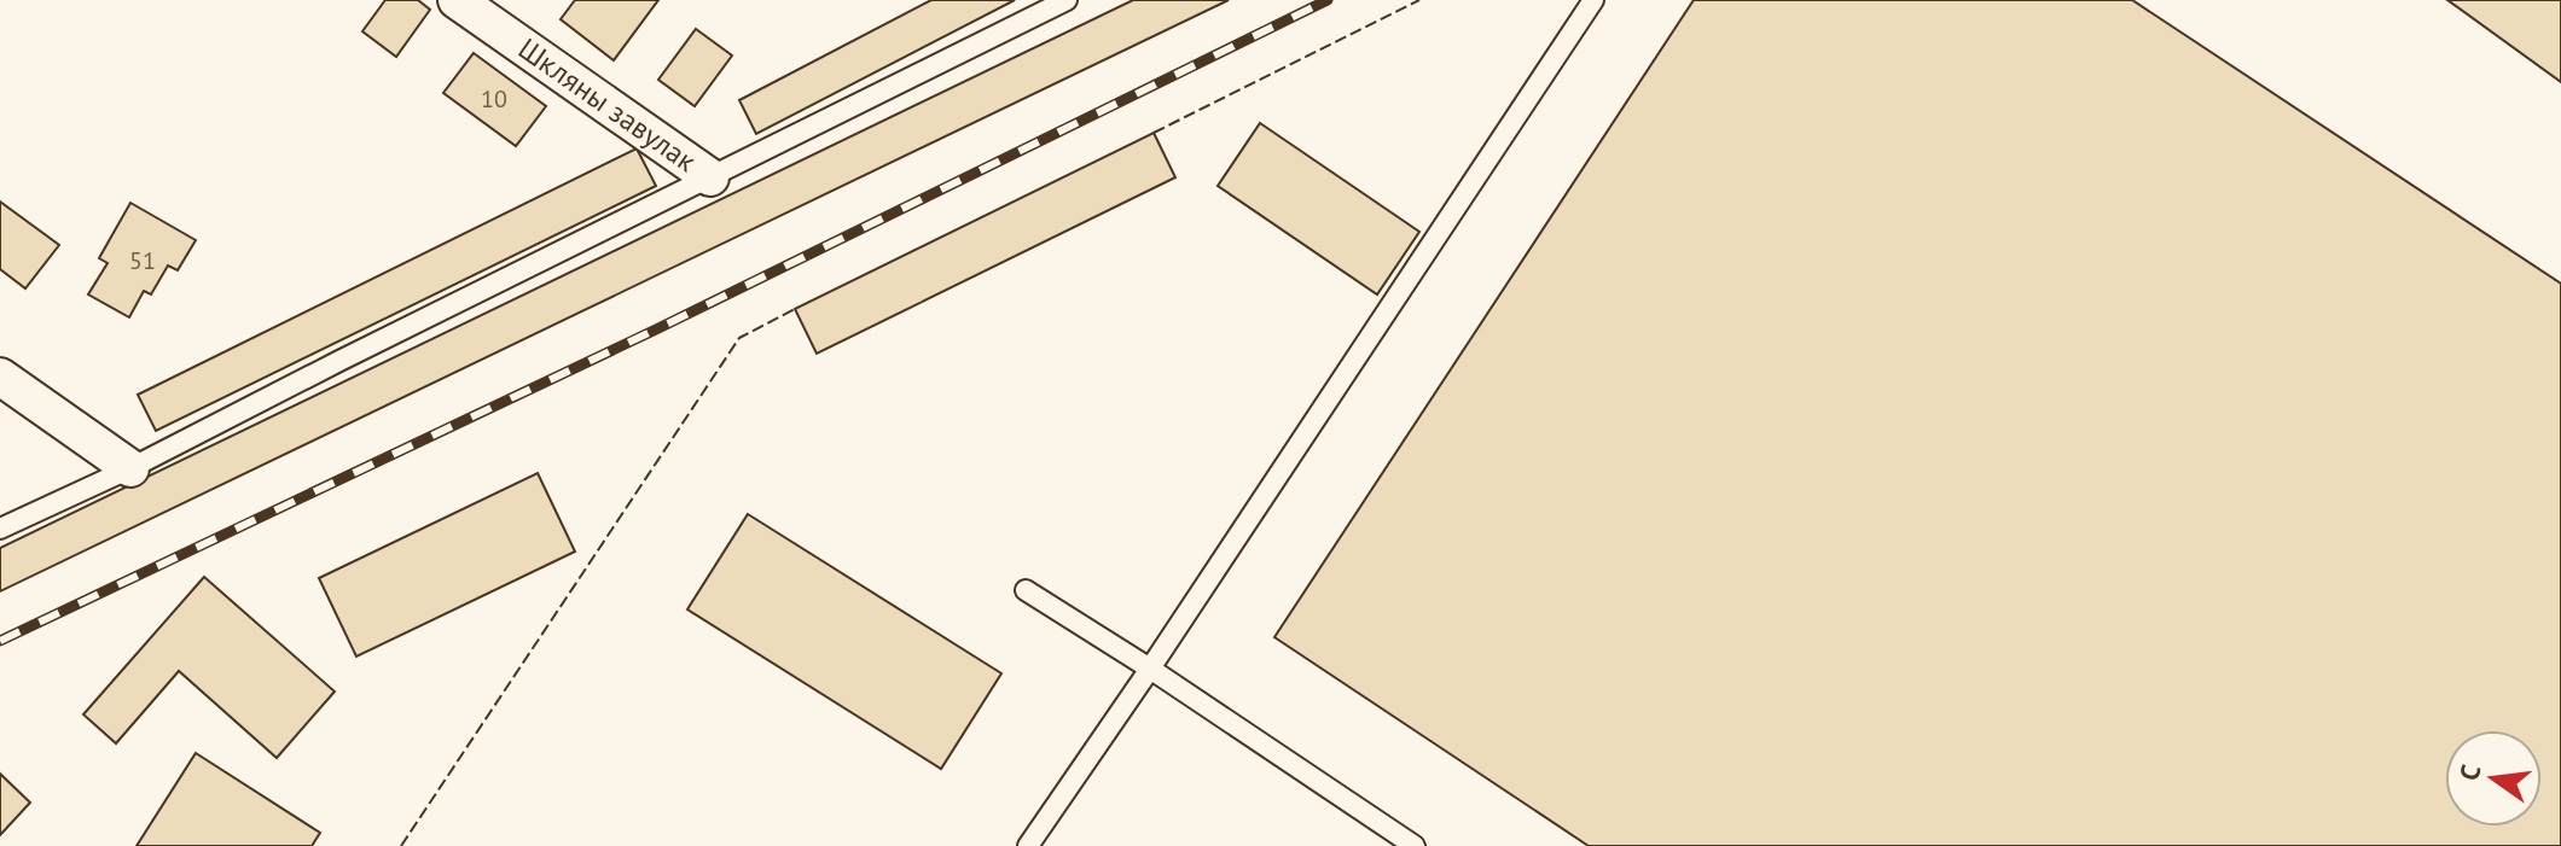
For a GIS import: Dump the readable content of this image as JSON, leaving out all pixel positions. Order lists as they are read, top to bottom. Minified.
{"streets":{"street":["Шкляны завулак"]},"house_numbers":["10","51"],"north":"left"}
